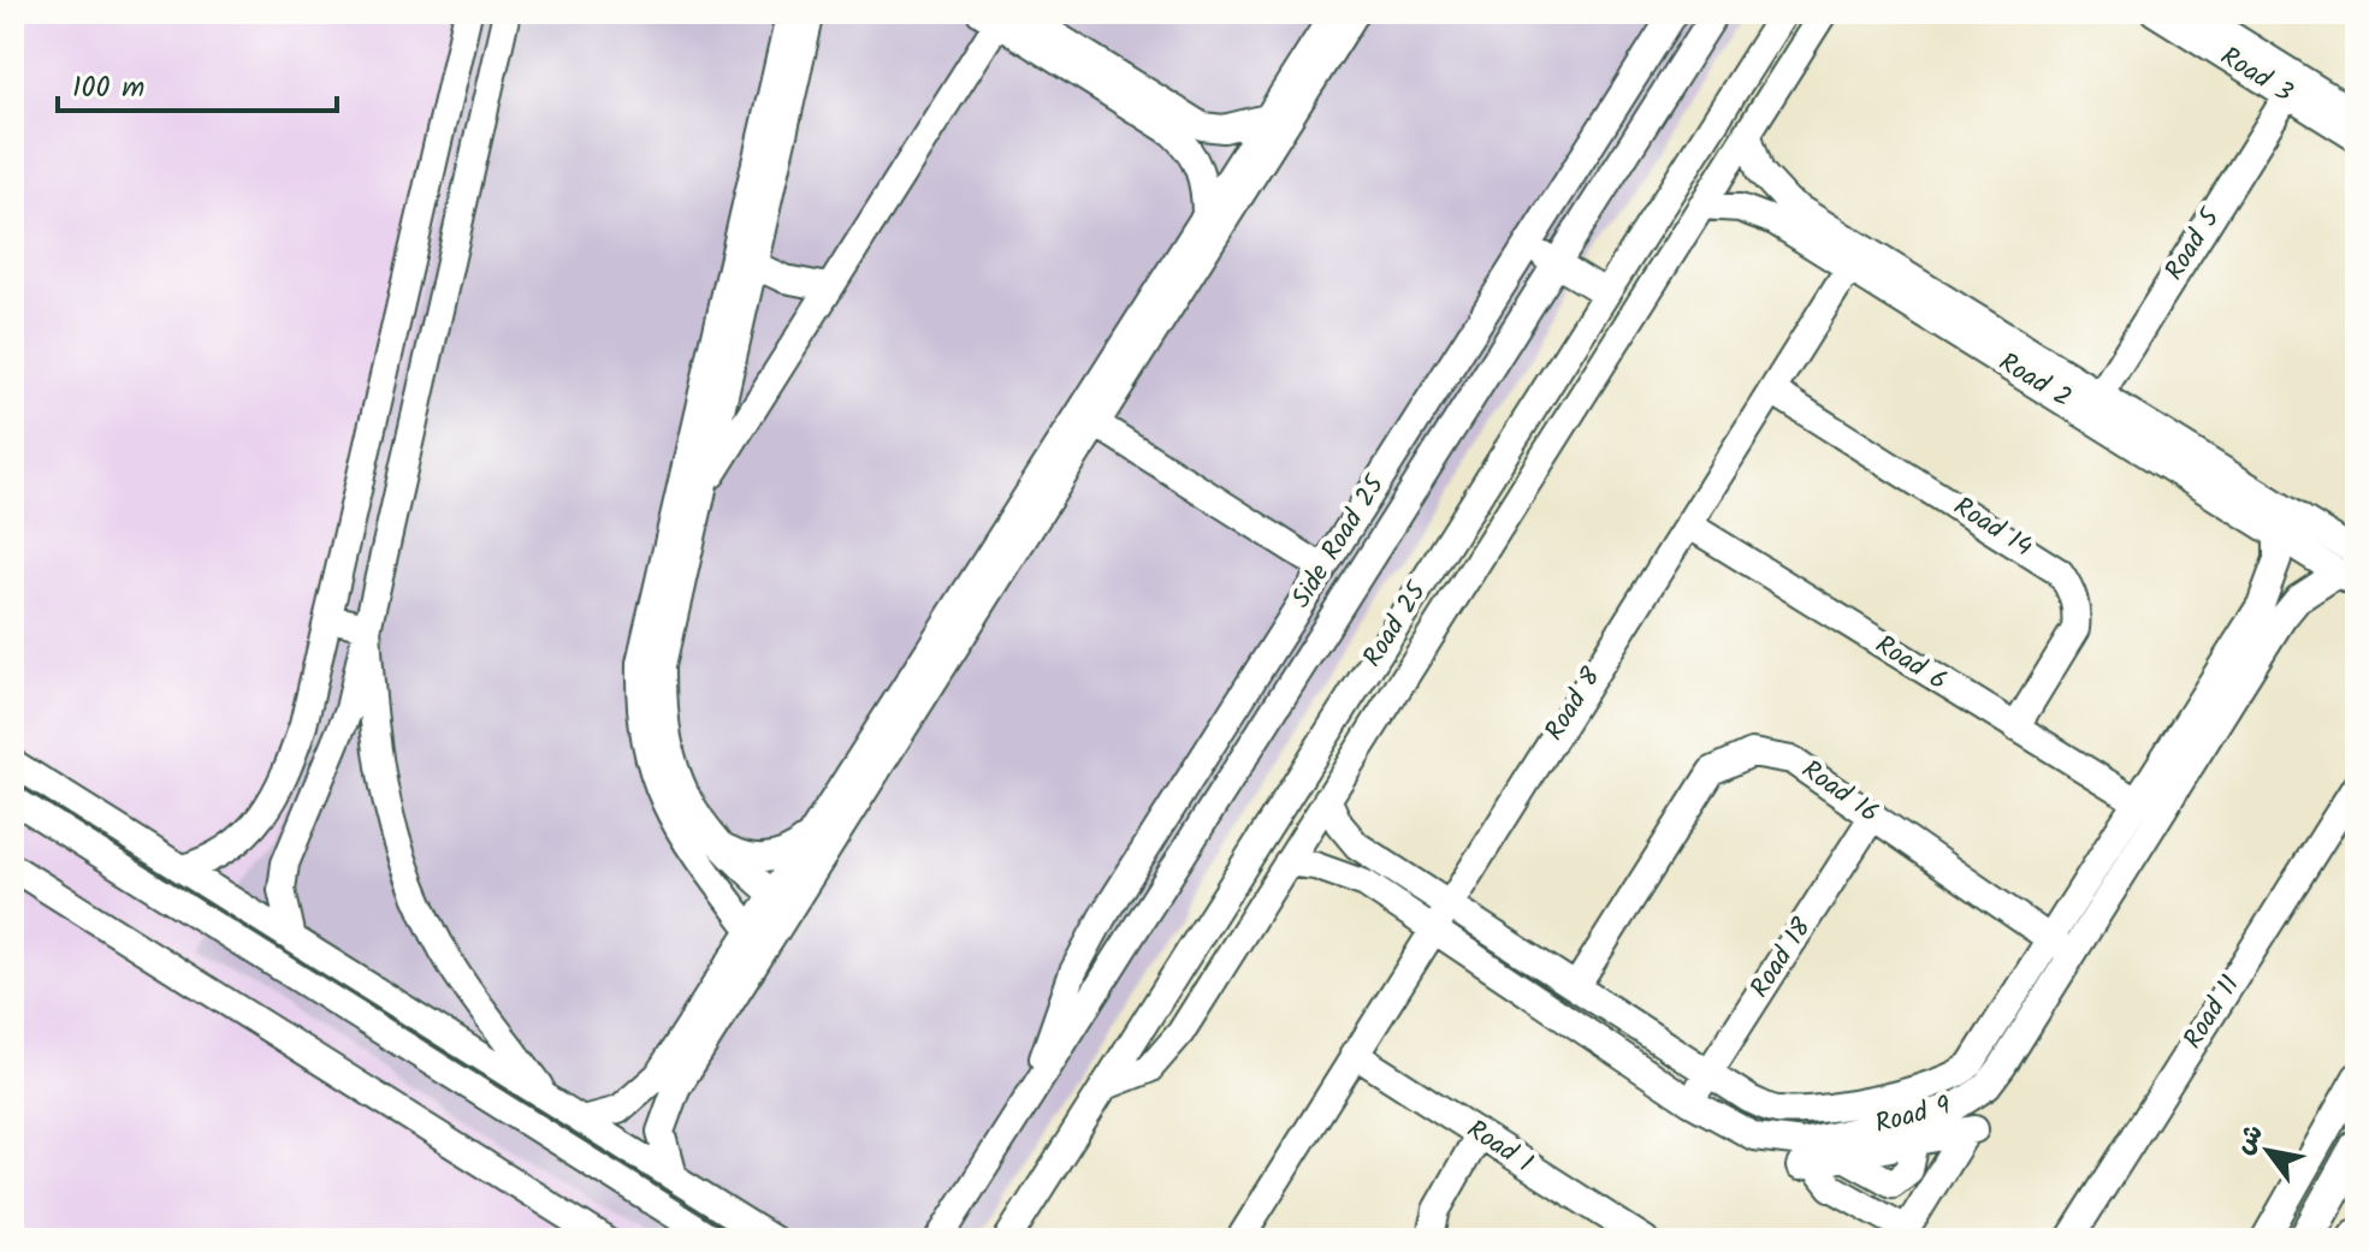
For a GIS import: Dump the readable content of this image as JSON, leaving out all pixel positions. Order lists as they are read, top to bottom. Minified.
{"streets":{"street":["Road 3","Road 5","Road 2","Road 14","Side Road 25","Road 25","Road 6","Road 8","Road 16","Road 18","Road 11","Road 9","Road 1"]},"crossings":[["Road 3","Road 5"],["Road 5","Road 2"],["Road 2","Road 8"],["Road 2","Road 9"],["Road 14","Road 6"],["Road 14","Road 8"],["Road 6","Road 8"],["Road 6","Road 9"],["Road 8","Road 9"],["Road 8","Road 1"],["Road 16","Road 18"],["Road 16","Road 9"],["Road 18","Road 9"]],"scale_bar":"100 m","north":"top left"}
